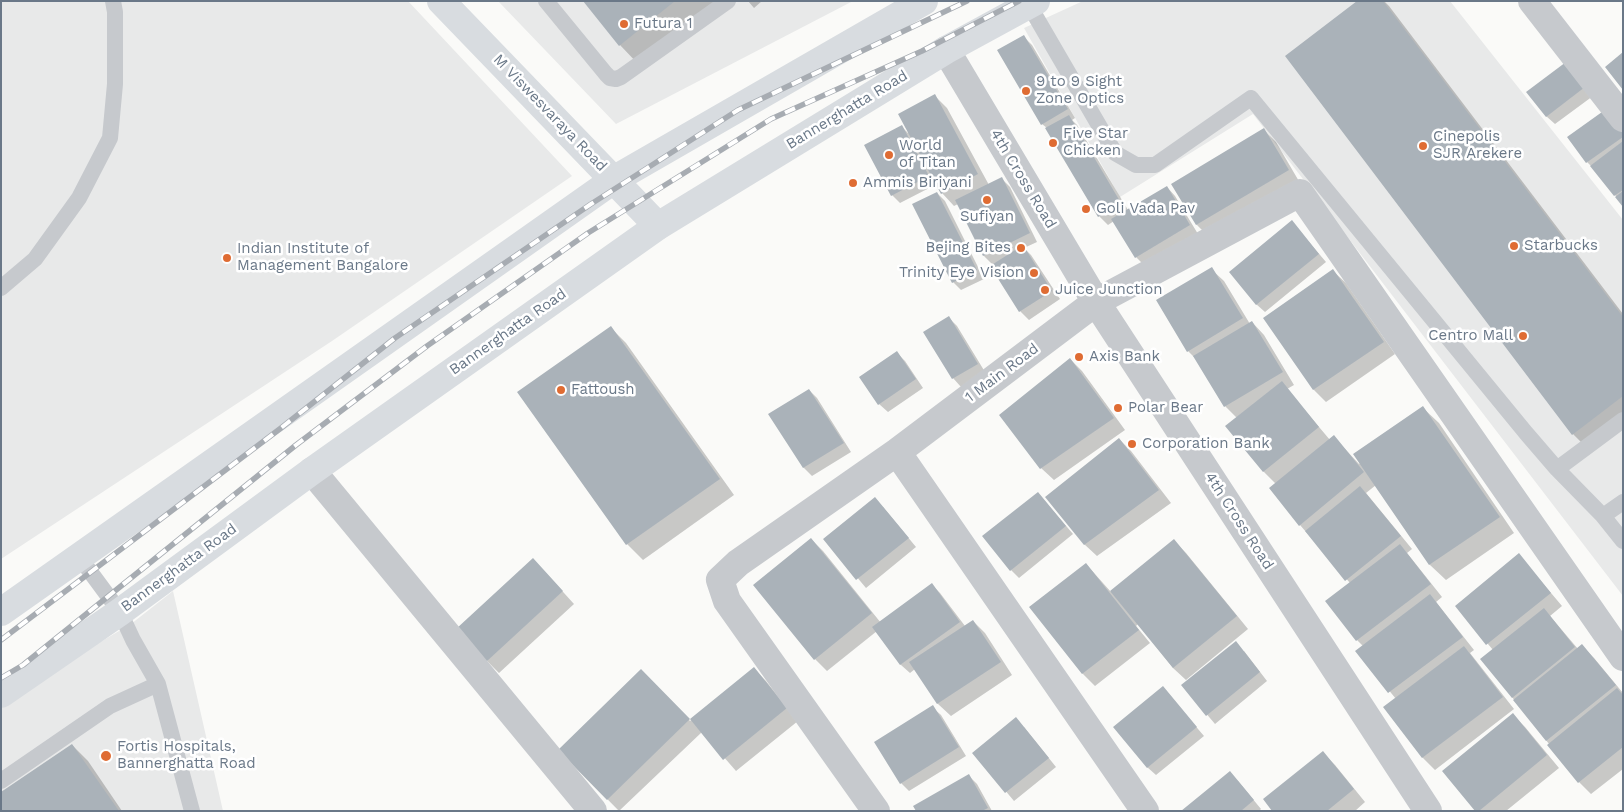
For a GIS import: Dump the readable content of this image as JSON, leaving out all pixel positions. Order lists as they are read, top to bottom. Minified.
{"streets":{"main road":["Bannerghatta Road","M Viswesvaraya Road"],"street":["4th Cross Road","1 Main Road"]},"crossings":[["Bannerghatta Road","M Viswesvaraya Road"],["Bannerghatta Road","4th Cross Road"],["4th Cross Road","1 Main Road"]],"places":["Futura 1","9 to 9 Sight Zone Optics","Five Star Chicken","Cinepolis SJR Arekere","World of Titan","Ammis Biriyani","Sufiyan","Goli Vada Pav","Starbucks","Bejing Bites","Indian Institute of Management Bangalore","Trinity Eye Vision","Juice Junction","Centro Mall","Axis Bank","Fattoush","Polar Bear","Corporation Bank","Fortis Hospitals, Bannerghatta Road"]}
